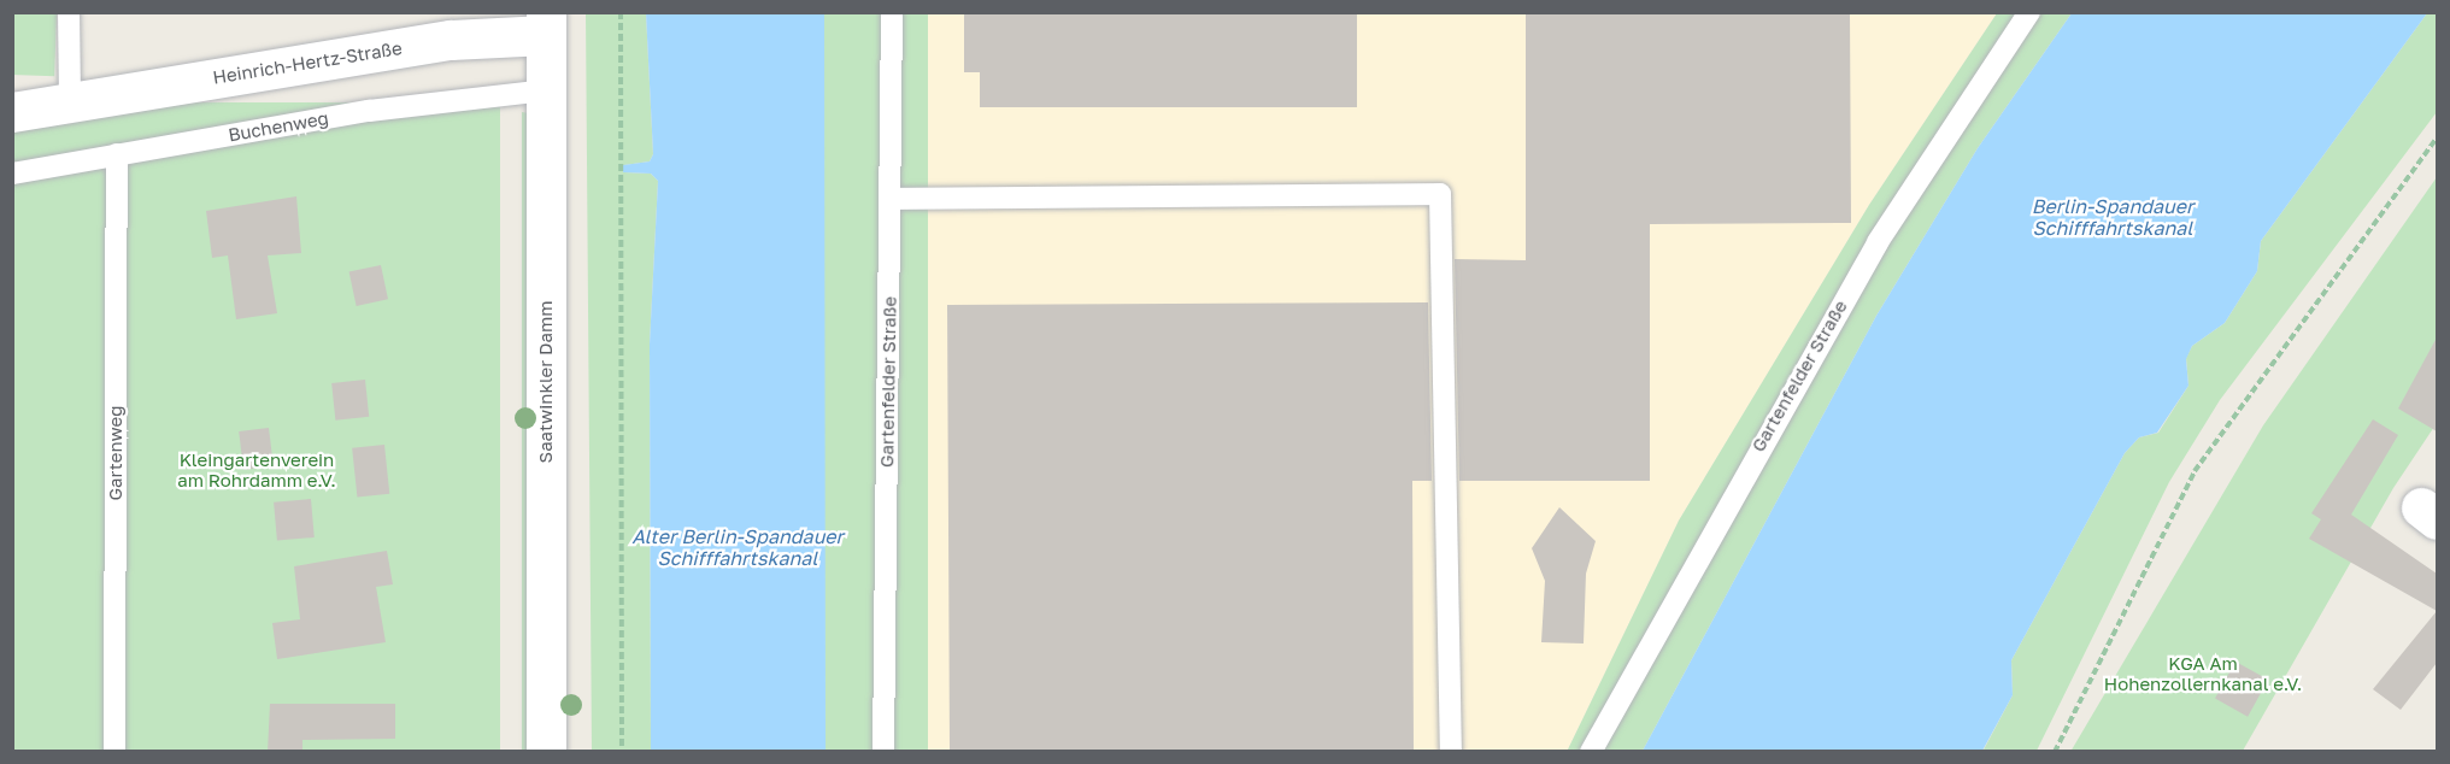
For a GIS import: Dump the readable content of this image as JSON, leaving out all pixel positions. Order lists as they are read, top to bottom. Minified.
{"streets":{"main road":["Heinrich-Hertz-Straße","Saatwinkler Damm"],"lane":["Buchenweg","Gartenfelder Straße","Gartenweg"]},"crossings":[["Heinrich-Hertz-Straße","Saatwinkler Damm"],["Buchenweg","Saatwinkler Damm"],["Buchenweg","Gartenweg"]],"water":["Berlin-Spandauer Schifffahrtskanal","Alter Berlin-Spandauer Schifffahrtskanal"],"parks":["Kleingartenverein am Rohrdamm e.V.","KGA Am Hohenzollernkanal e.V."]}
